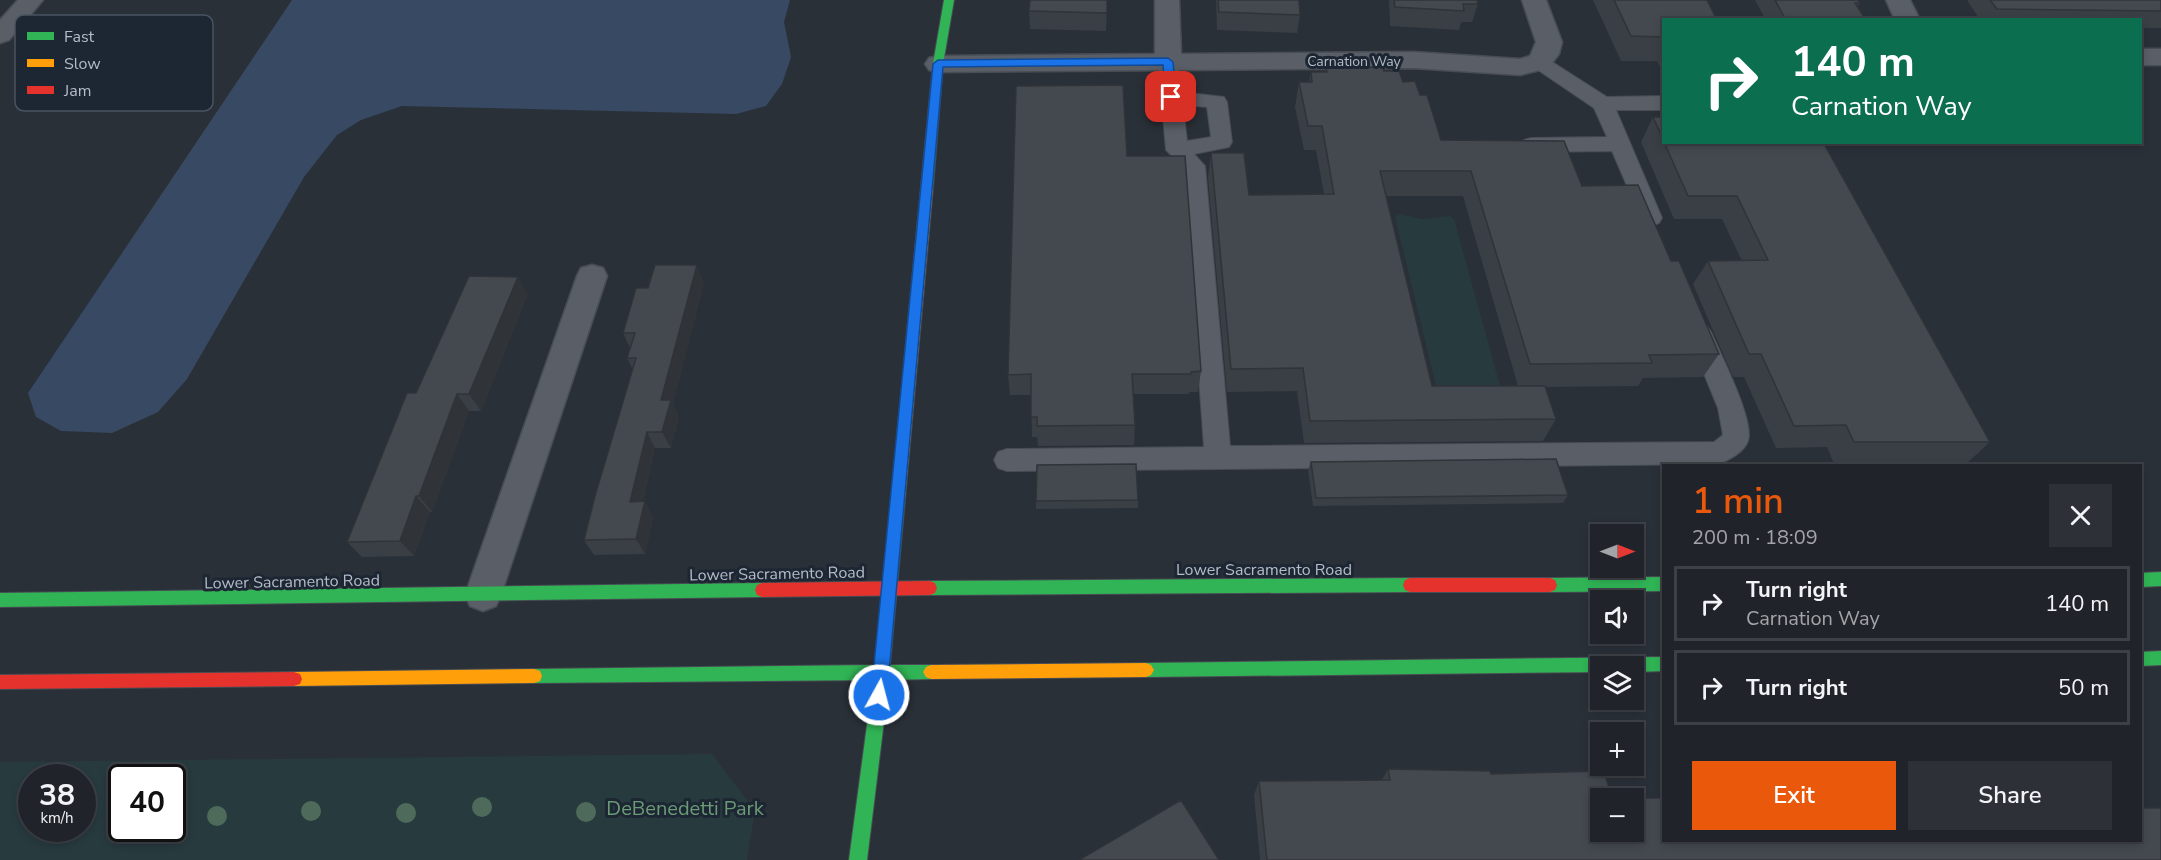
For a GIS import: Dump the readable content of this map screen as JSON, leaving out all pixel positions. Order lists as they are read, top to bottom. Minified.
{"streets":{"main road":["Lower Sacramento Road"],"street":["Carnation Way"]},"parks":["DeBenedetti Park"],"legend":["Fast","Slow","Jam"],"north":"right","page":{"turn":["140 m","Carnation Way"],"heading":["1 min","200 m · 18:09"],"map_buttons":["+","−"],"list":[{"name":"Turn right","note":"Carnation Way","value":"140 m"},{"name":"Turn right","value":"50 m"}],"buttons":["Exit","Share"],"speed":"38 km/h","limit":"40"}}
